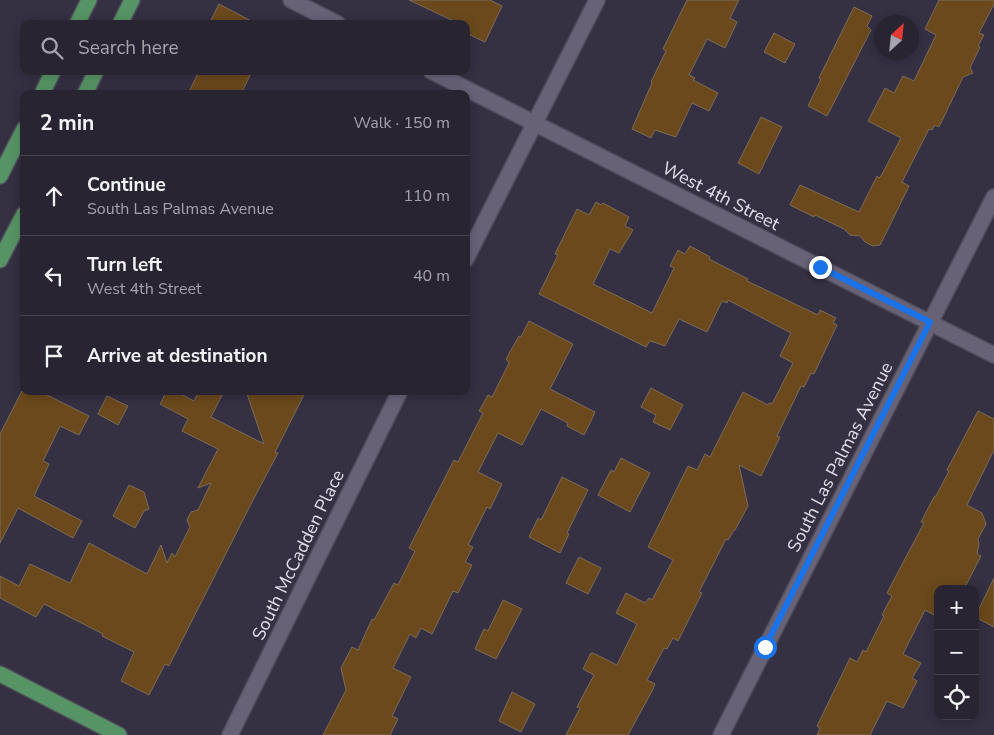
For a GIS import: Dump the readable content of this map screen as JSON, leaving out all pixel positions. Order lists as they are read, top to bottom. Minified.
{"streets":{"street":["West 4th Street","South Las Palmas Avenue","South McCadden Place"]},"crossings":[["West 4th Street","South Las Palmas Avenue"]],"north":"top right","page":{"search":"Search here","heading":["2 min","Walk · 150 m"],"list":[["Continue","South Las Palmas Avenue","110 m"],["Turn left","West 4th Street","40 m"],"Arrive at destination"],"map_buttons":["+","−"]}}
